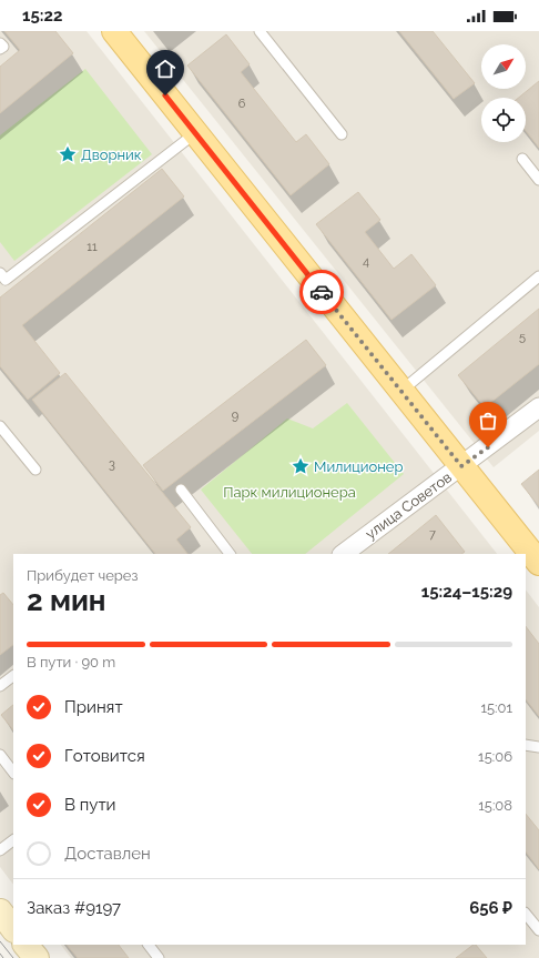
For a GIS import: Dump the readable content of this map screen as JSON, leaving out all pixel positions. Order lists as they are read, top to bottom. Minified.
{"streets":{"street":["улица Советов"]},"parks":["Парк милиционера"],"places":{"place":["Дворник","Милиционер"]},"house_numbers":["6","11","4","5","9","3","7"],"north":"top right","page":{"status":"15:22","heading":["2 мин","Прибудет через","15:24–15:29"],"panel":["Заказ #9197","656 ₽"],"bar":"В пути · 90 m","list":[["Принят","15:01"],["Готовится","15:06"],["В пути","15:08"],"Доставлен"]}}
